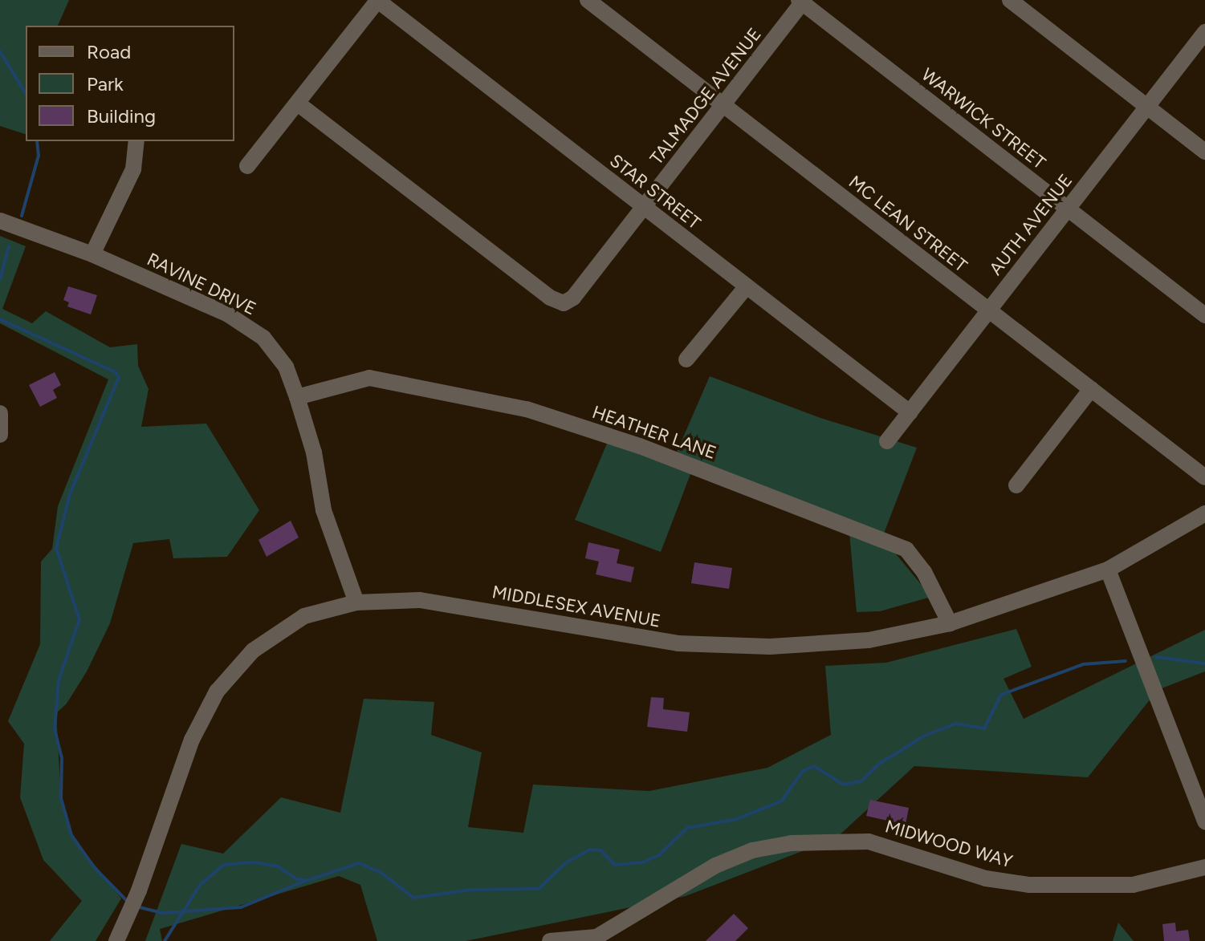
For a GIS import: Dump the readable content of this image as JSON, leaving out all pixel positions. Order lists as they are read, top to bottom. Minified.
{"streets":{"street":["TALMADGE AVENUE","WARWICK STREET","STAR STREET","MC LEAN STREET","AUTH AVENUE","RAVINE DRIVE","HEATHER LANE","MIDDLESEX AVENUE","MIDWOOD WAY"]},"crossings":[["TALMADGE AVENUE","WARWICK STREET"],["TALMADGE AVENUE","STAR STREET"],["TALMADGE AVENUE","MC LEAN STREET"],["WARWICK STREET","AUTH AVENUE"],["STAR STREET","AUTH AVENUE"],["MC LEAN STREET","AUTH AVENUE"],["RAVINE DRIVE","HEATHER LANE"],["RAVINE DRIVE","MIDDLESEX AVENUE"],["HEATHER LANE","MIDDLESEX AVENUE"]],"legend":["Road","Park","Building"]}
